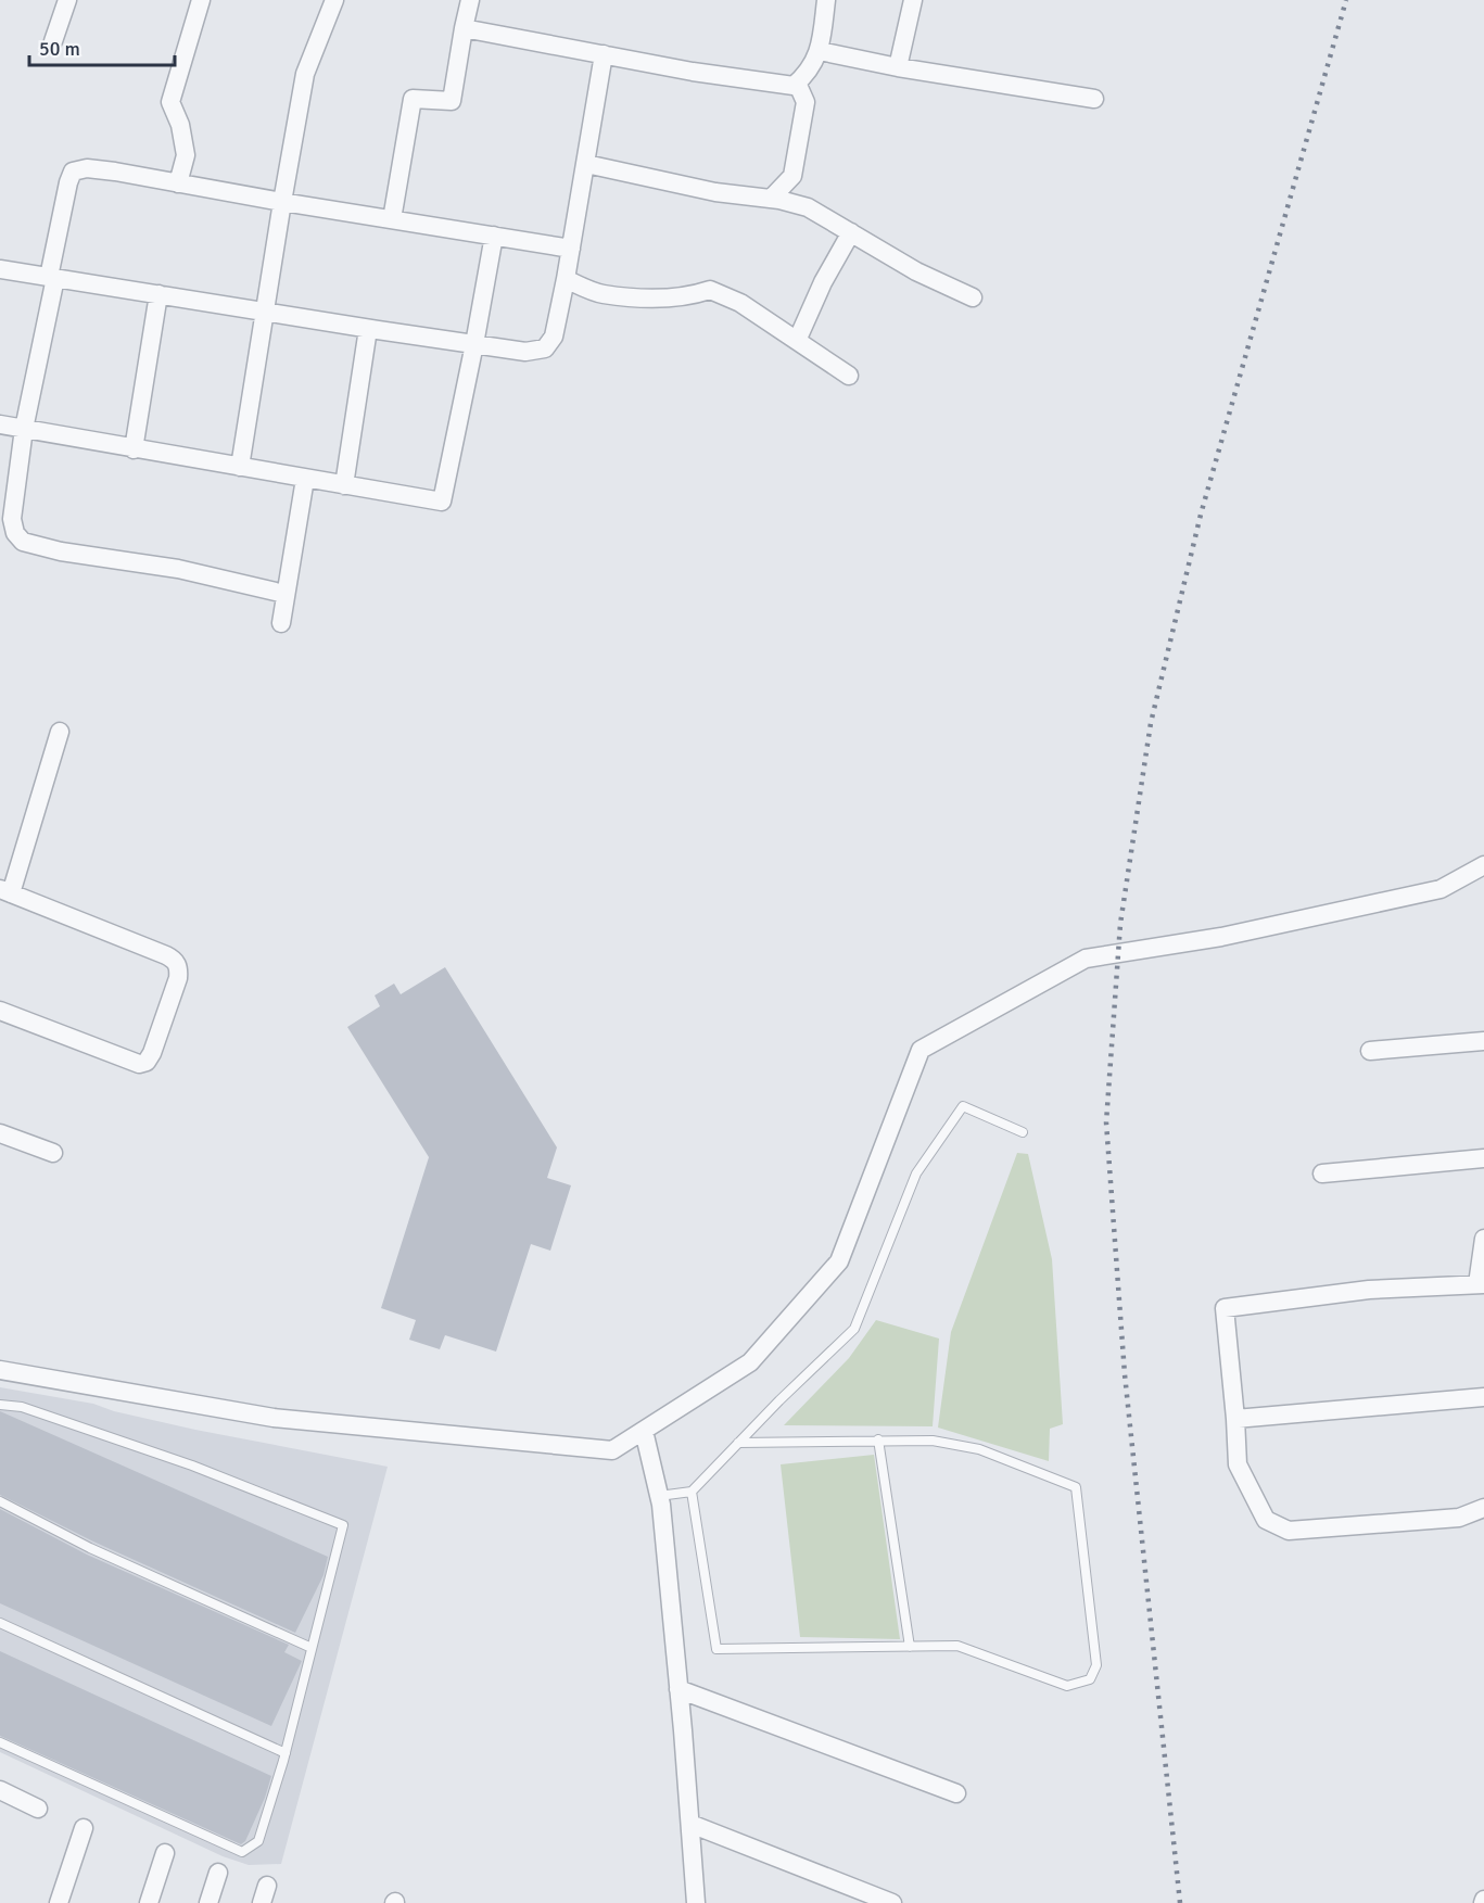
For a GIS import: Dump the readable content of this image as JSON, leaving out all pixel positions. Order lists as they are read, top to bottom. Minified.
{"scale_bar":"50 m"}
